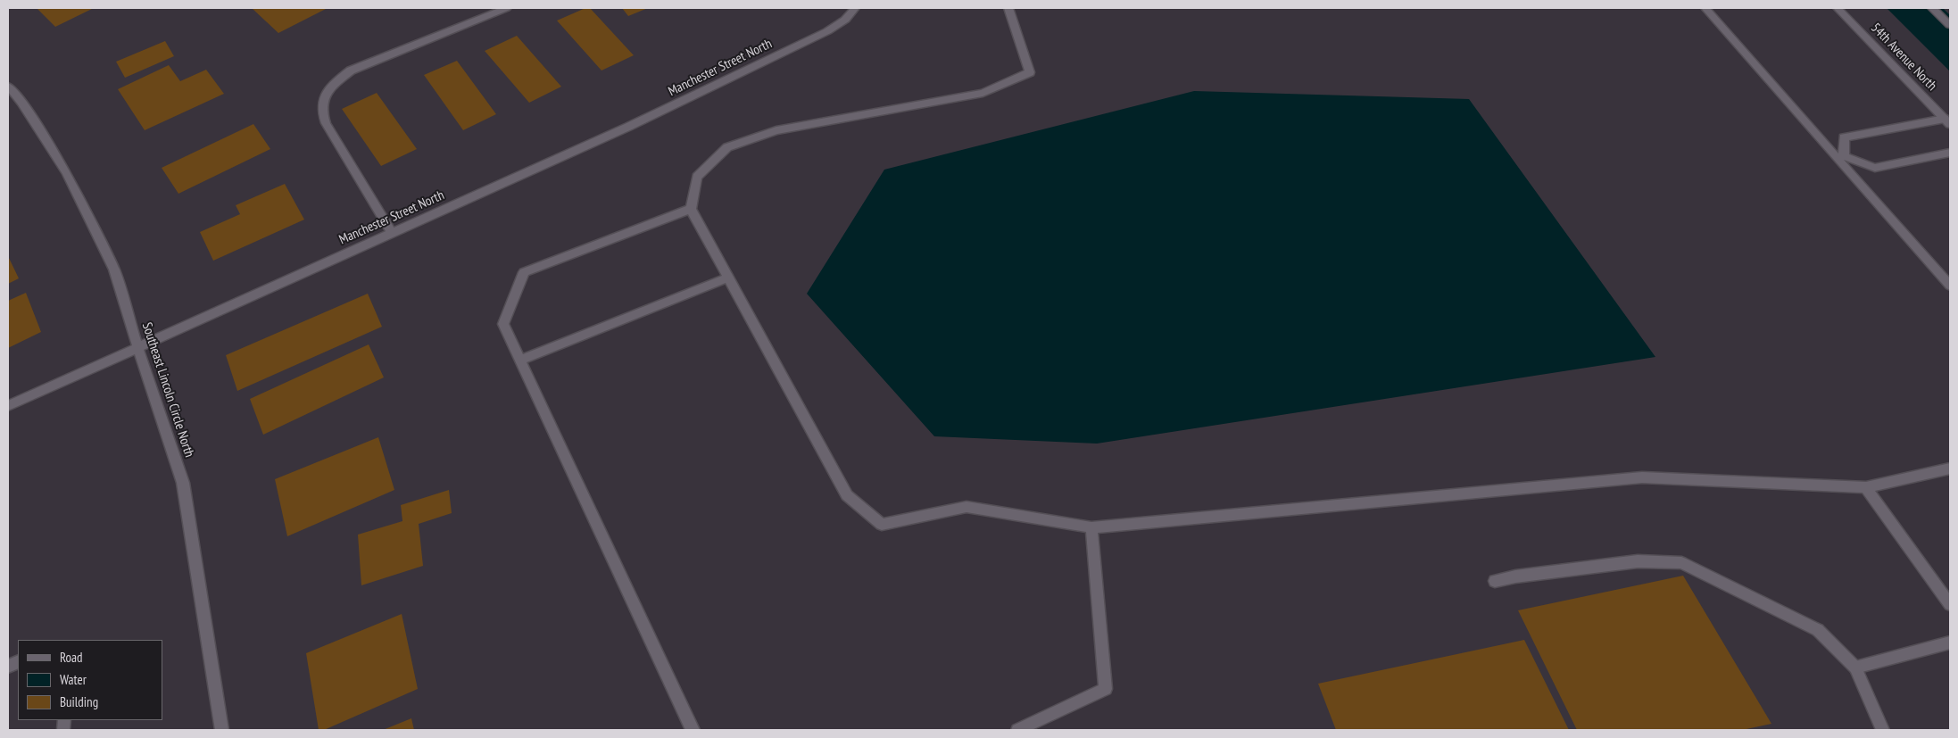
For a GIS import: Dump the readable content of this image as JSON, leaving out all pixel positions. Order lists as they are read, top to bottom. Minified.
{"streets":{"street":["54th Avenue North","Manchester Street North","Southeast Lincoln Circle North"]},"crossings":[["Manchester Street North","Southeast Lincoln Circle North"]],"legend":["Road","Water","Building"]}
